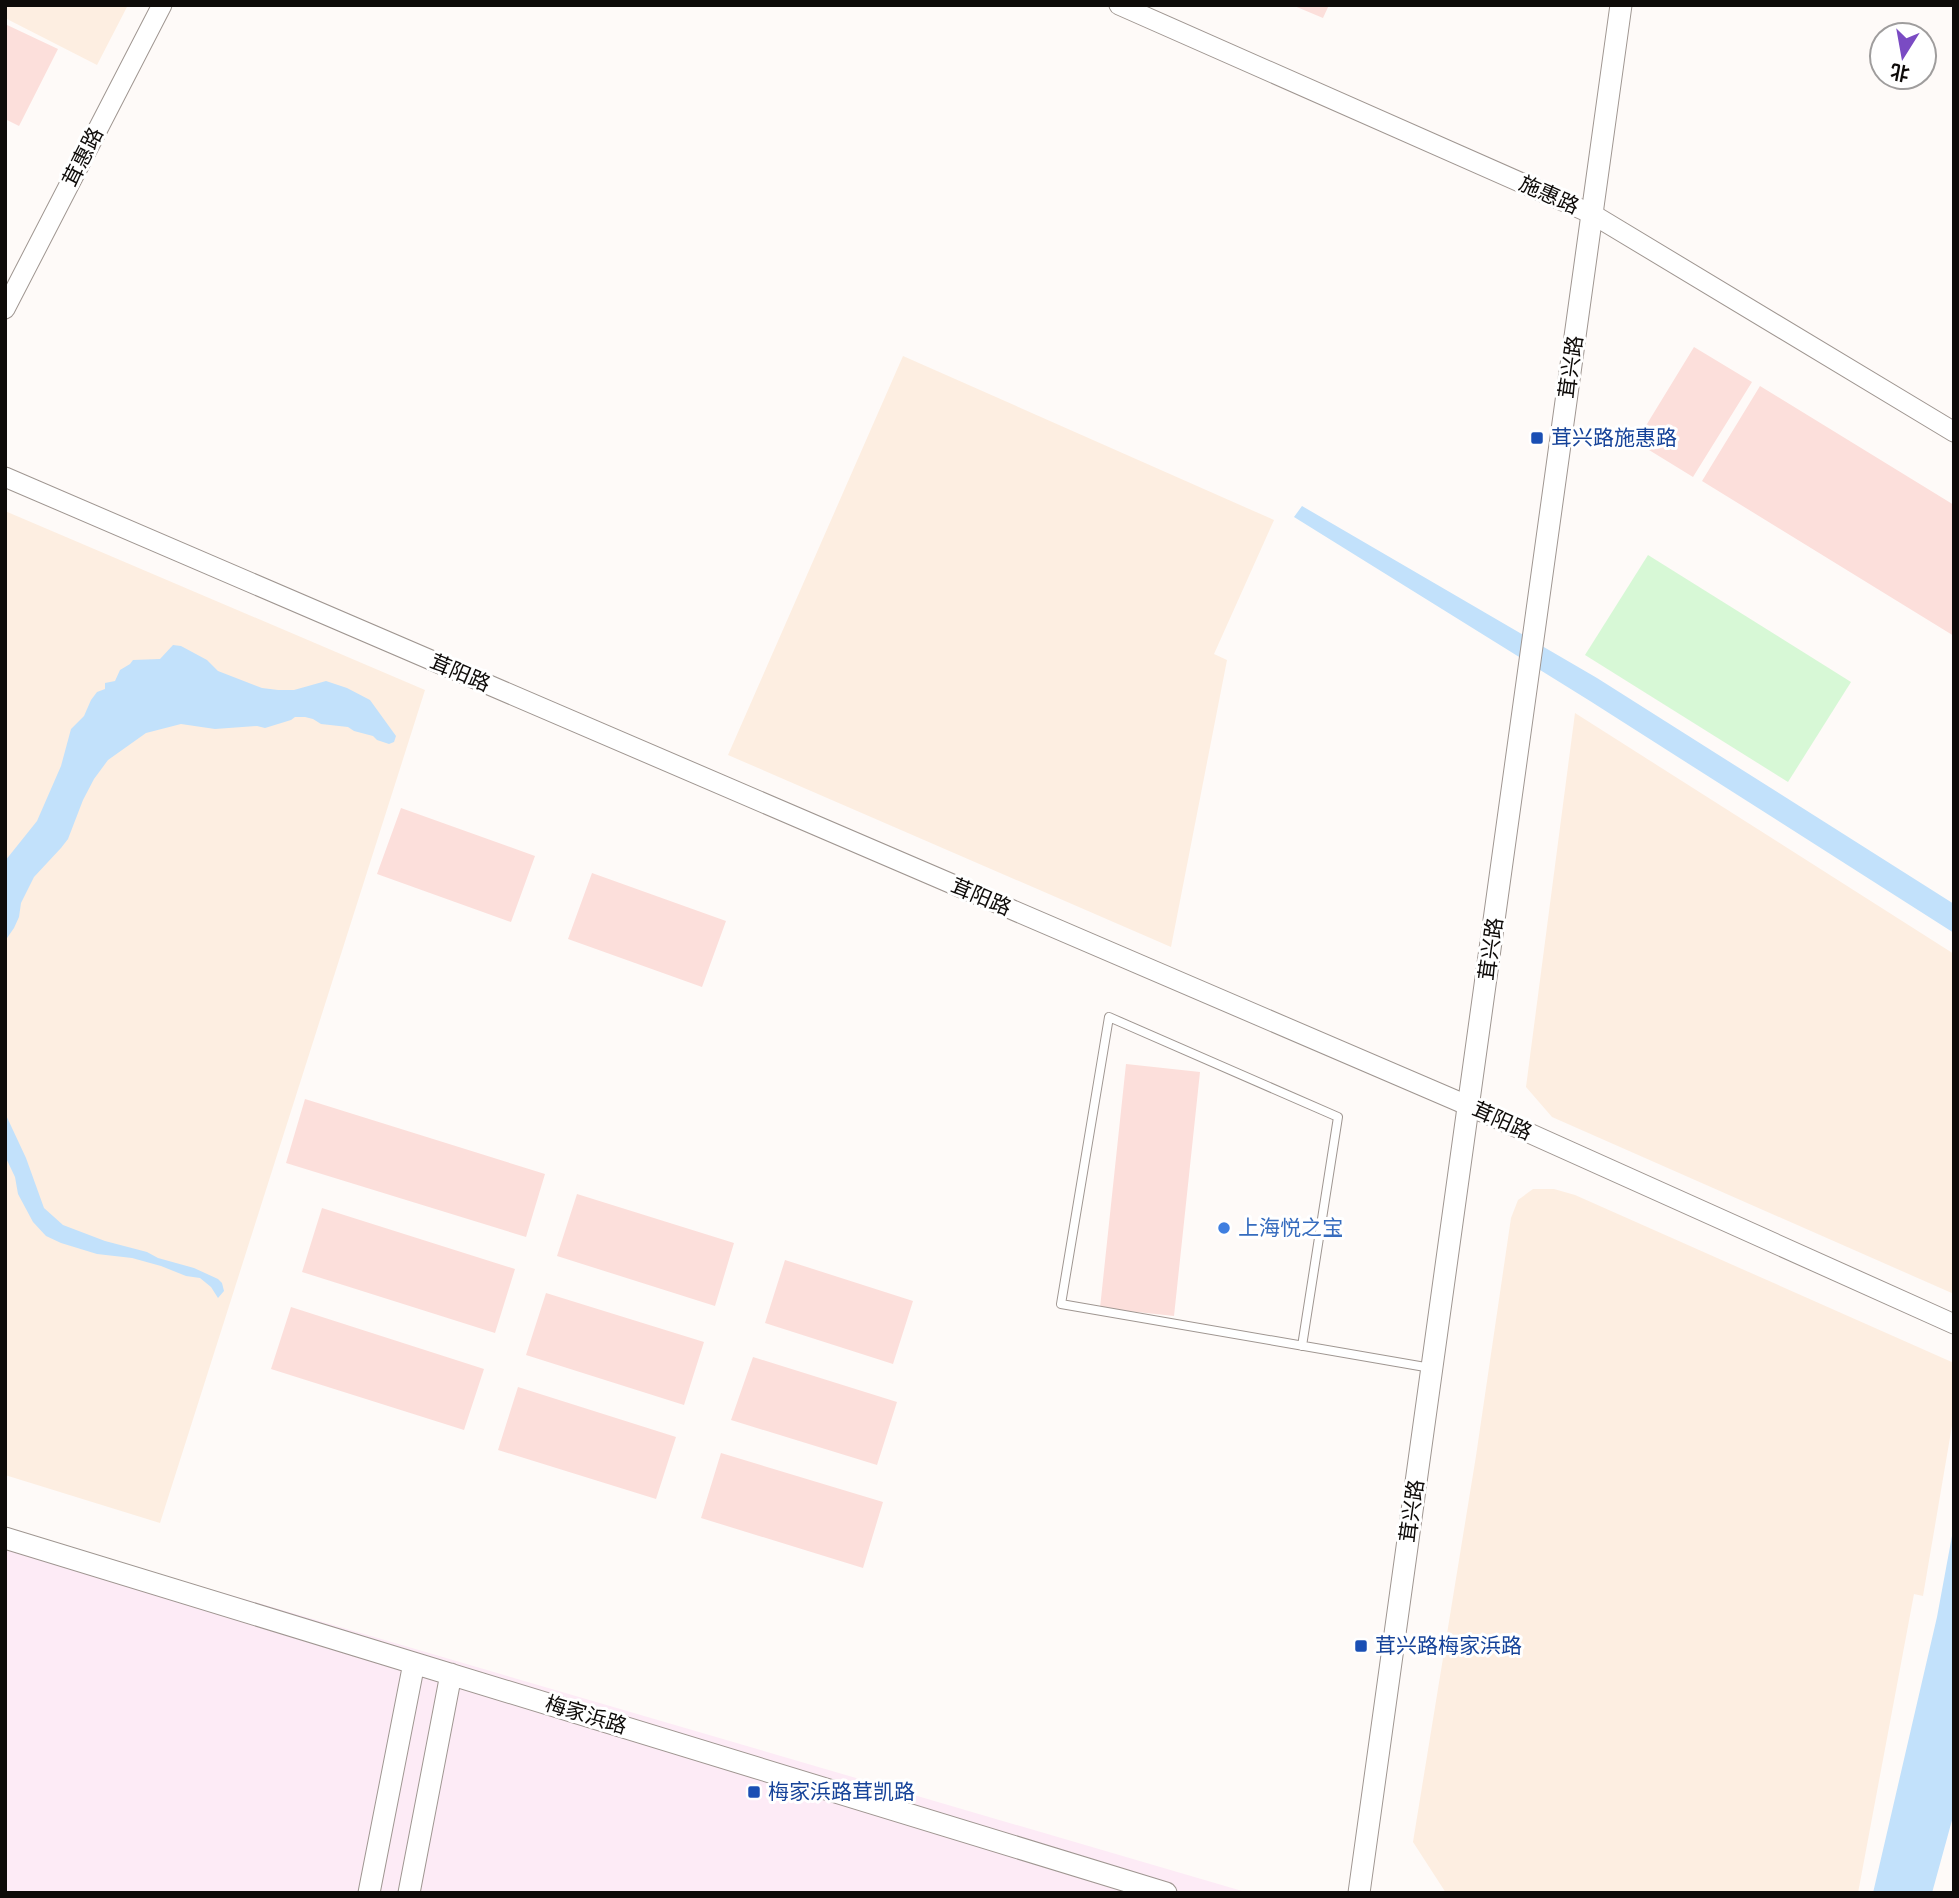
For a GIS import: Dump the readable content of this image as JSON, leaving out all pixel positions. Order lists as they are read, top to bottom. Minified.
{"streets":{"main road":["茸兴路","梅家浜路"],"street":["茸惠路","施惠路","茸阳路"]},"crossings":[["施惠路","茸兴路"],["茸兴路","茸阳路"]],"places":{"transit":["茸兴路施惠路","茸兴路梅家浜路","梅家浜路茸凯路"],"other":["上海悦之宝"]},"north":"bottom"}
